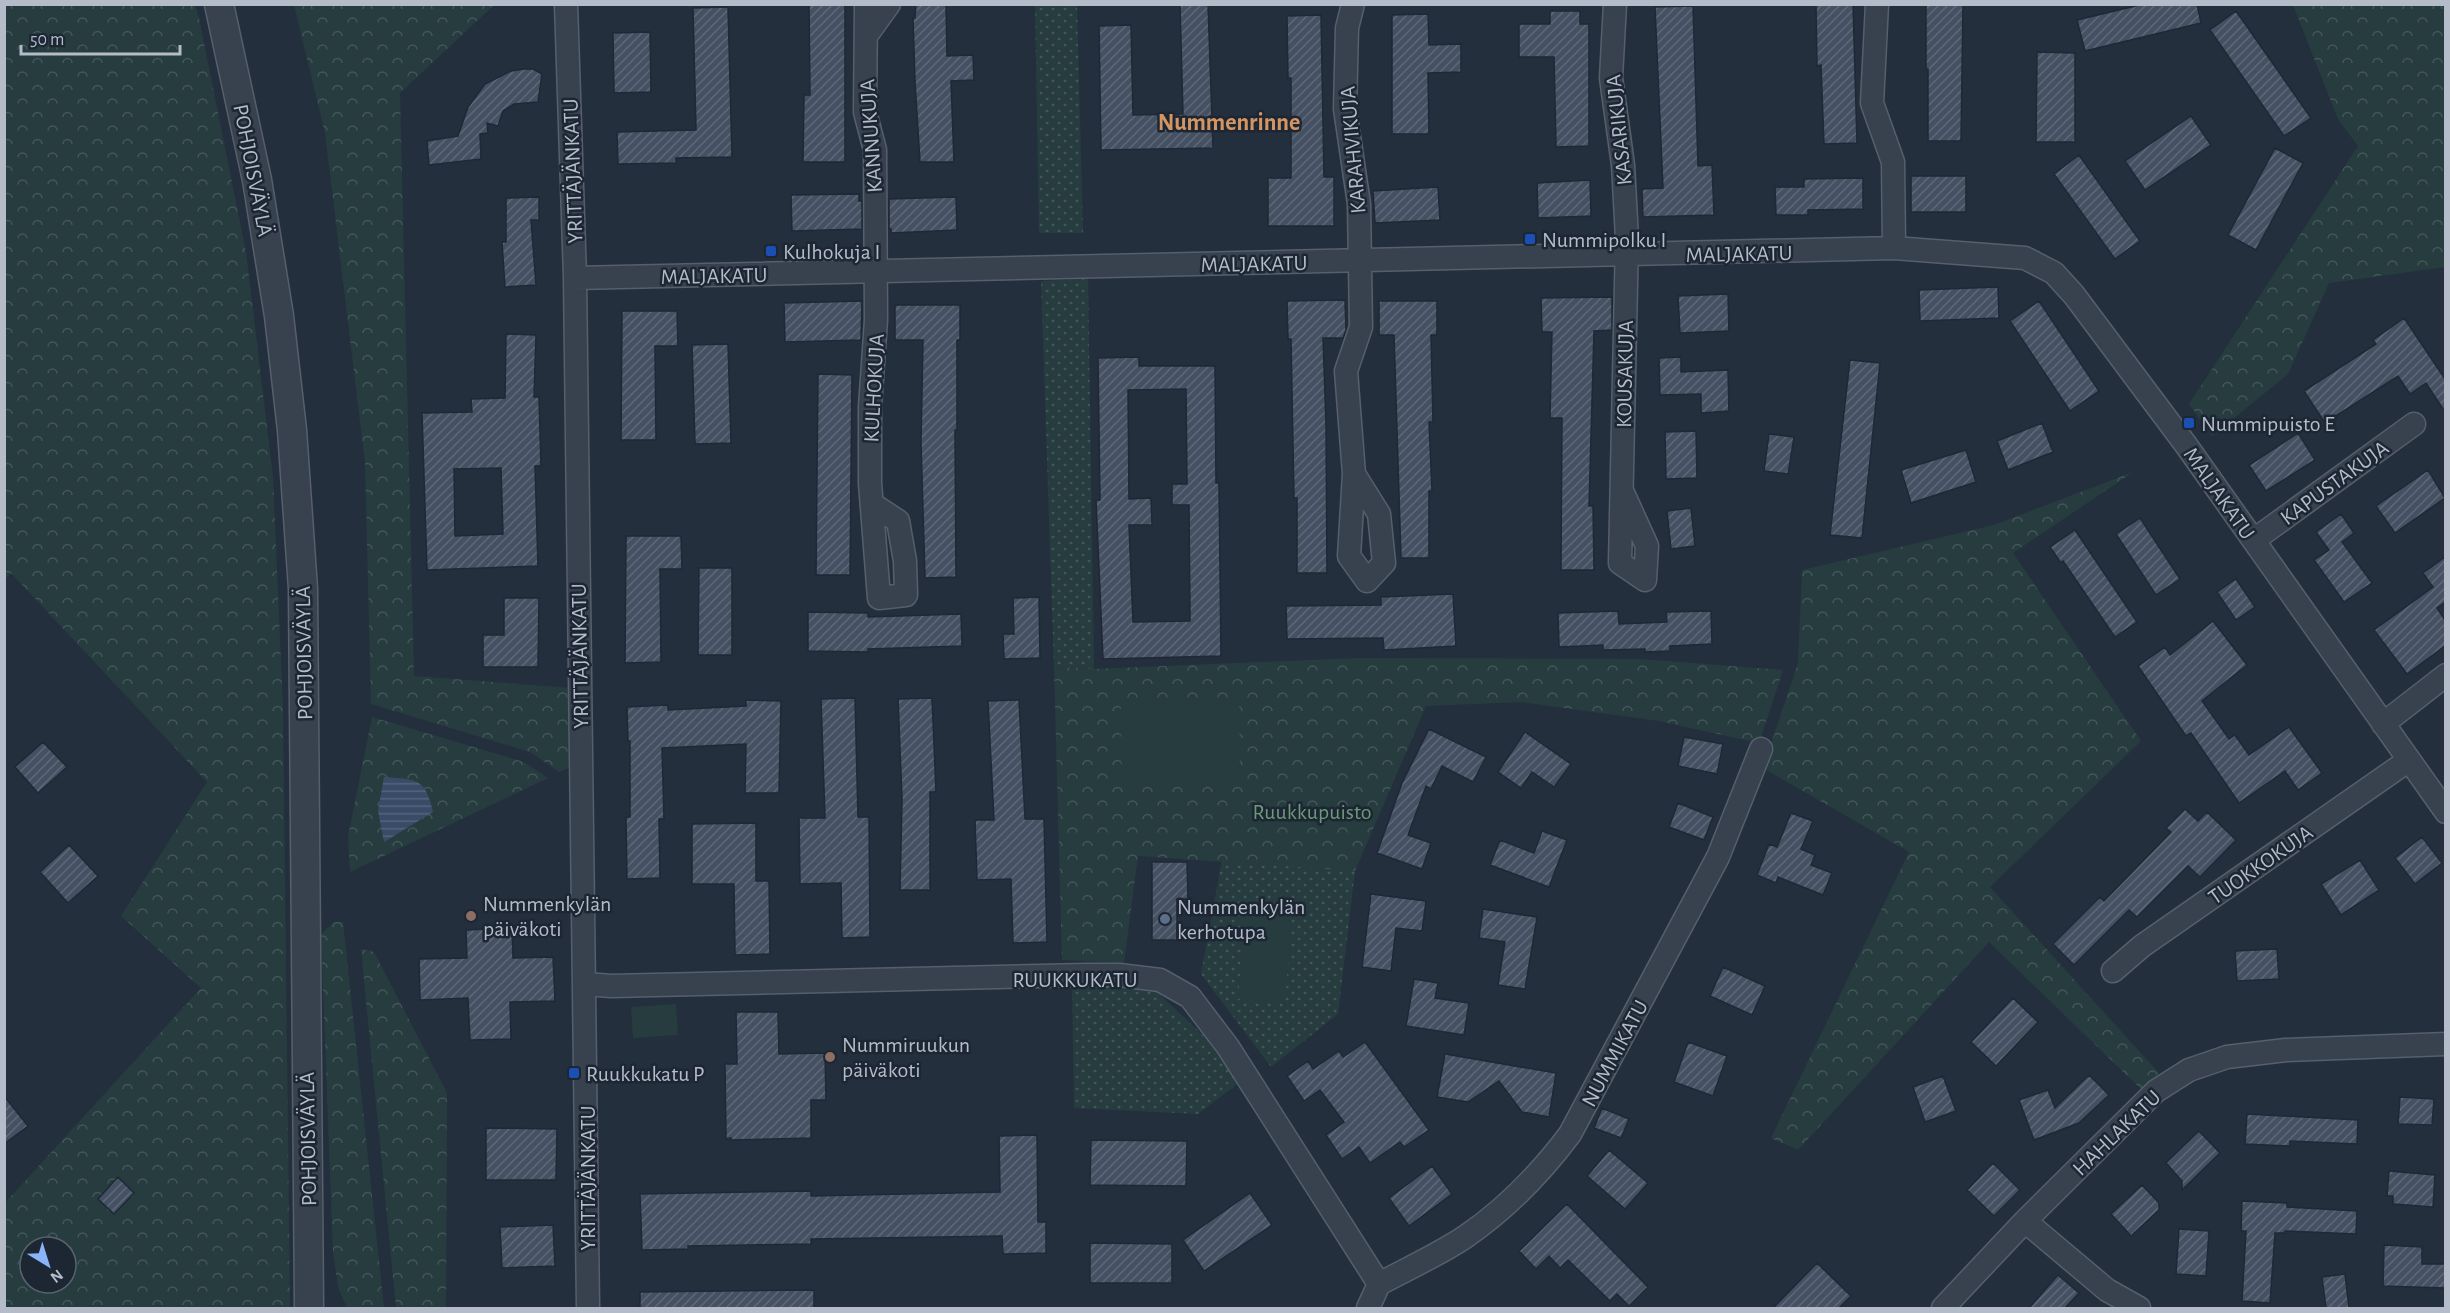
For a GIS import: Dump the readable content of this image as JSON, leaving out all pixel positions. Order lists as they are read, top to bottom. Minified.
{"streets":{"street":["KASARIKUJA","KANNUKUJA","KARAHVIKUJA","POHJOISVÄYLÄ","YRITTÄJÄNKATU","MALJAKATU","KOUSAKUJA","KULHOKUJA","KAPUSTAKUJA","TUOKKOKUJA","RUUKKUKATU","NUMMIKATU","HAHLAKATU"]},"crossings":[["KASARIKUJA","MALJAKATU"],["KASARIKUJA","KOUSAKUJA"],["KANNUKUJA","MALJAKATU"],["KANNUKUJA","KULHOKUJA"],["KARAHVIKUJA","MALJAKATU"],["YRITTÄJÄNKATU","MALJAKATU"],["YRITTÄJÄNKATU","RUUKKUKATU"],["MALJAKATU","KOUSAKUJA"],["MALJAKATU","KULHOKUJA"],["MALJAKATU","KAPUSTAKUJA"],["MALJAKATU","TUOKKOKUJA"],["RUUKKUKATU","NUMMIKATU"]],"districts":["Nummenrinne"],"parks":["Ruukkupuisto"],"places":{"transit":["Nummipolku I","Kulhokuja I","Nummipuisto E","Ruukkukatu P"],"other":["Nummenkylän päiväkoti","Nummenkylän kerhotupa","Nummiruukun päiväkoti"]},"scale_bar":"50 m","north":"bottom right"}
